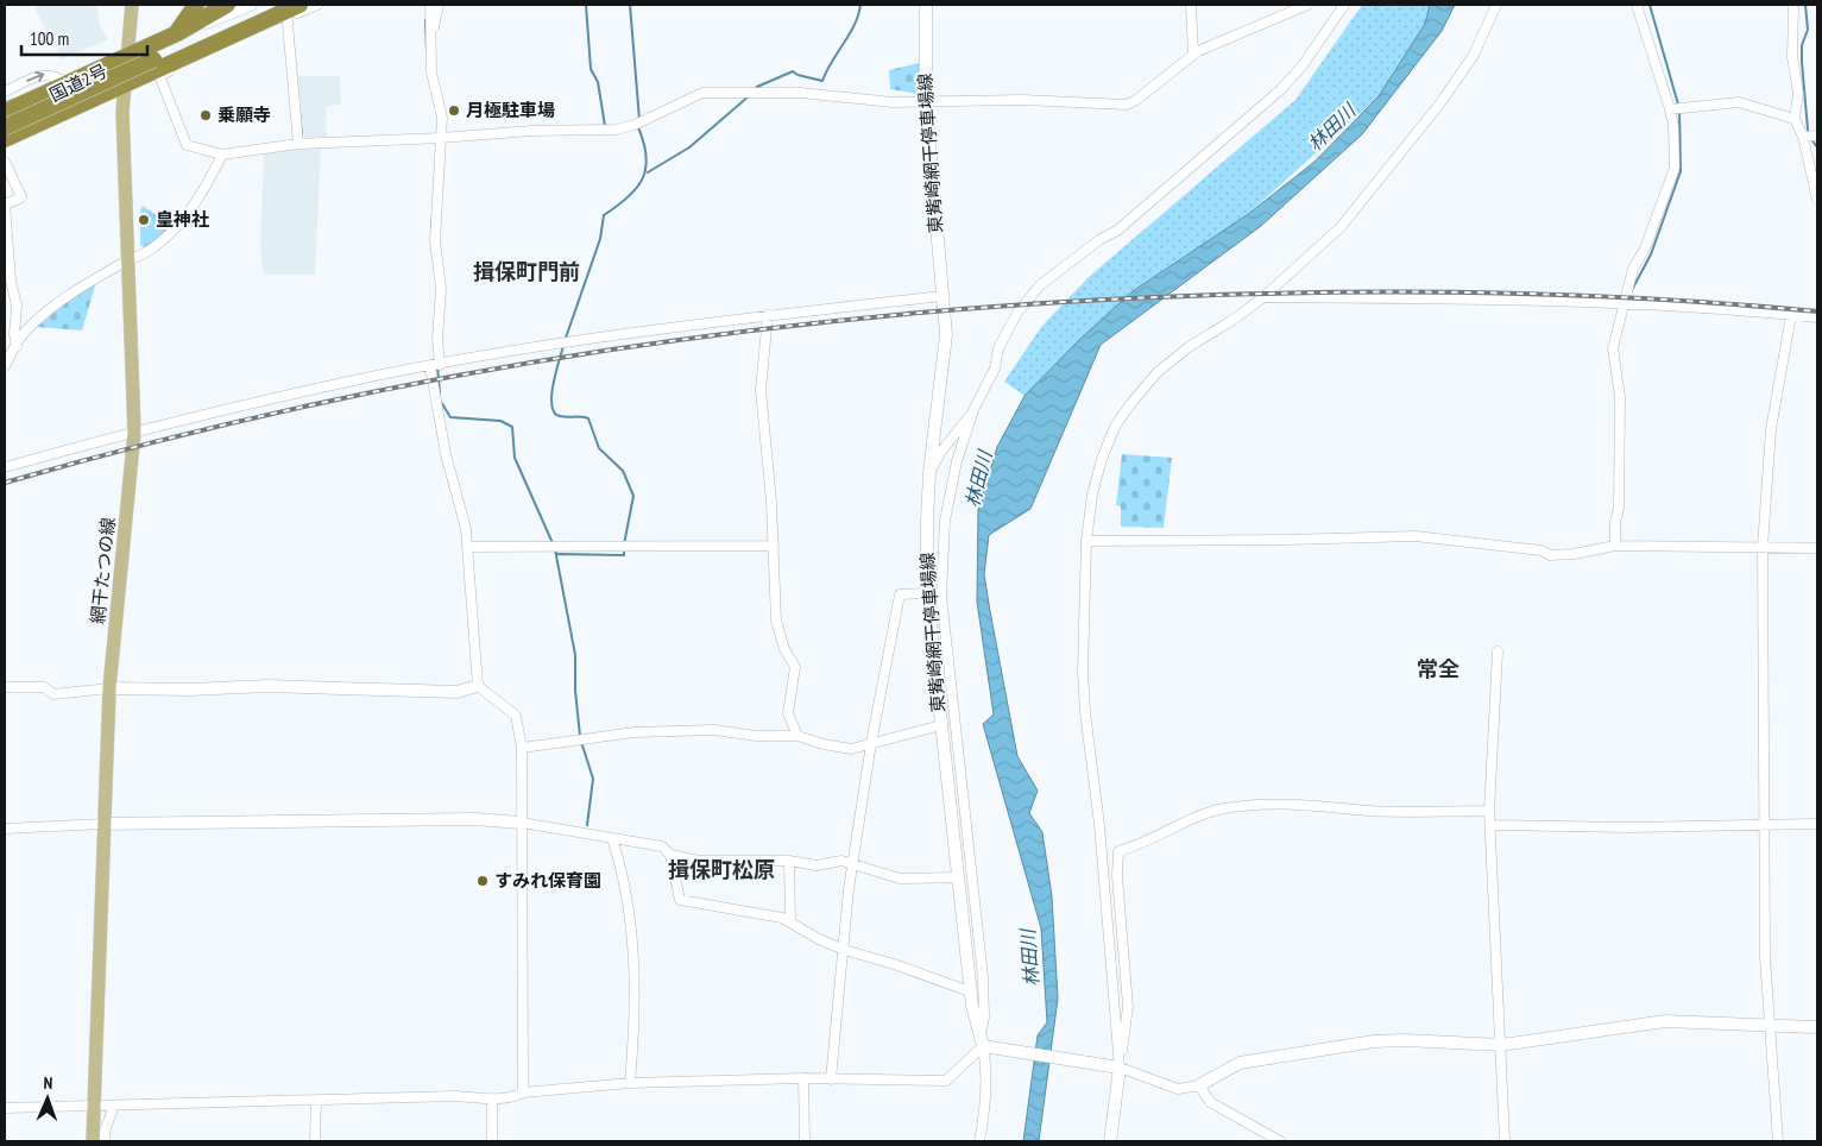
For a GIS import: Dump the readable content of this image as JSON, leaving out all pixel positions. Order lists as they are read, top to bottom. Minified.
{"streets":{"highway":["国道2号"],"main road":["網干たつの線"],"street":["東觜崎網干停車場線"]},"crossings":[["国道2号","網干たつの線"]],"districts":["揖保町門前","常全","揖保町松原"],"water":["林田川"],"places":["月極駐車場","乗願寺","皇神社","すみれ保育園"],"scale_bar":"100 m","north":"top"}
